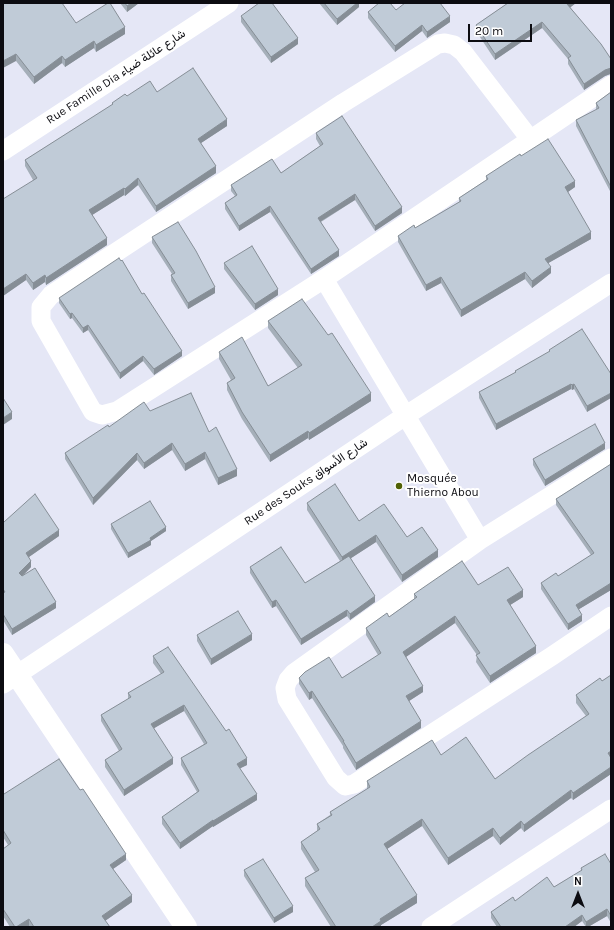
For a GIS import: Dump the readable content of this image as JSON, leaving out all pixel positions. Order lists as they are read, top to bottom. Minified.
{"streets":{"street":["Rue Famille Dia شارع عائلة ضياء","Rue des Souks شارع الأسواق"]},"places":["Mosquée Thierno Abou"],"scale_bar":"20 m","north":"top"}
